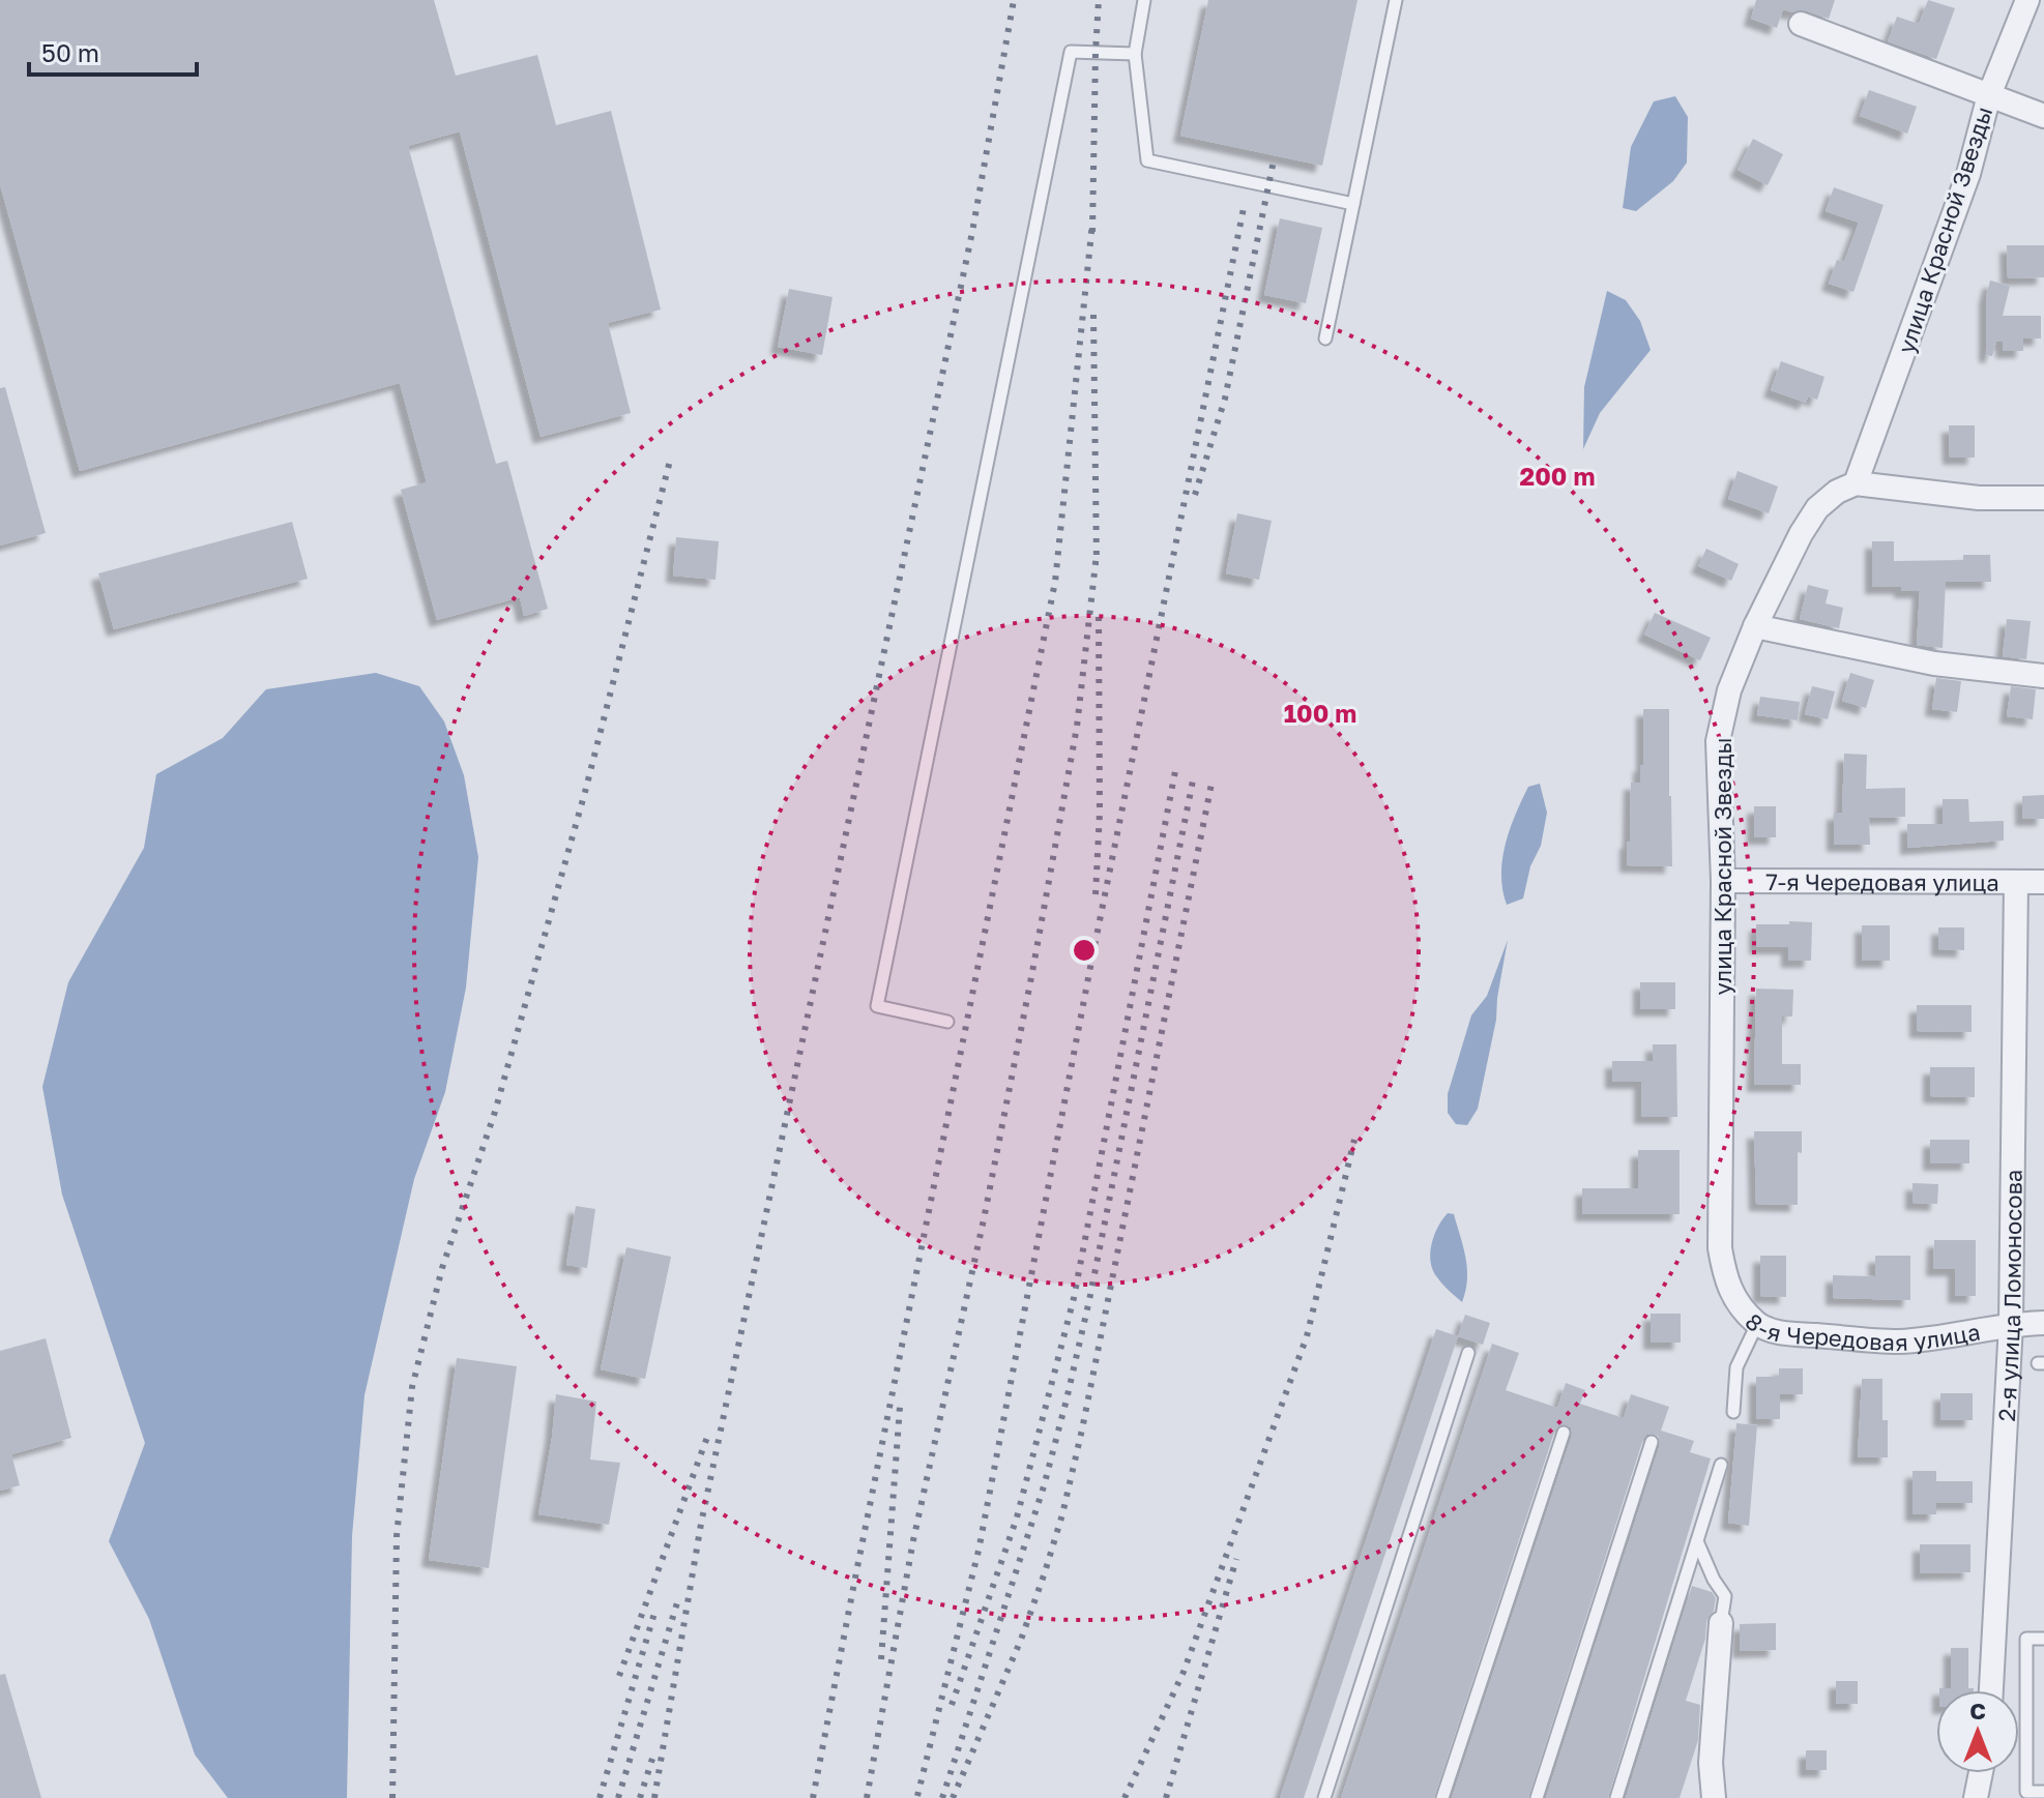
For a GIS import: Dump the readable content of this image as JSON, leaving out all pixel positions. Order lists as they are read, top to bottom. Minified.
{"streets":{"street":["улица Красной Звезды","7-я Чередовая улица","2-я улица Ломоносова","8-я Чередовая улица"]},"crossings":[["улица Красной Звезды","7-я Чередовая улица"],["улица Красной Звезды","8-я Чередовая улица"],["7-я Чередовая улица","2-я улица Ломоносова"],["2-я улица Ломоносова","8-я Чередовая улица"]],"scale_bar":"50 m","north":"top","rings":["200 m","100 m"]}
